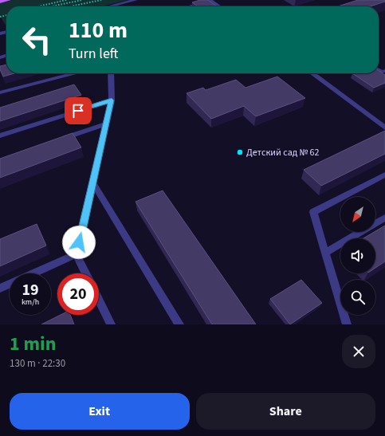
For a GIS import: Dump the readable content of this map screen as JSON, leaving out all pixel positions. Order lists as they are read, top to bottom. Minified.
{"places":["Детский сад № 62"],"north":"bottom left","page":{"turn":["110 m","Turn left"],"speed":"19 km/h","limit":"20","heading":["1 min","130 m · 22:30"],"buttons":["Exit","Share"]}}
